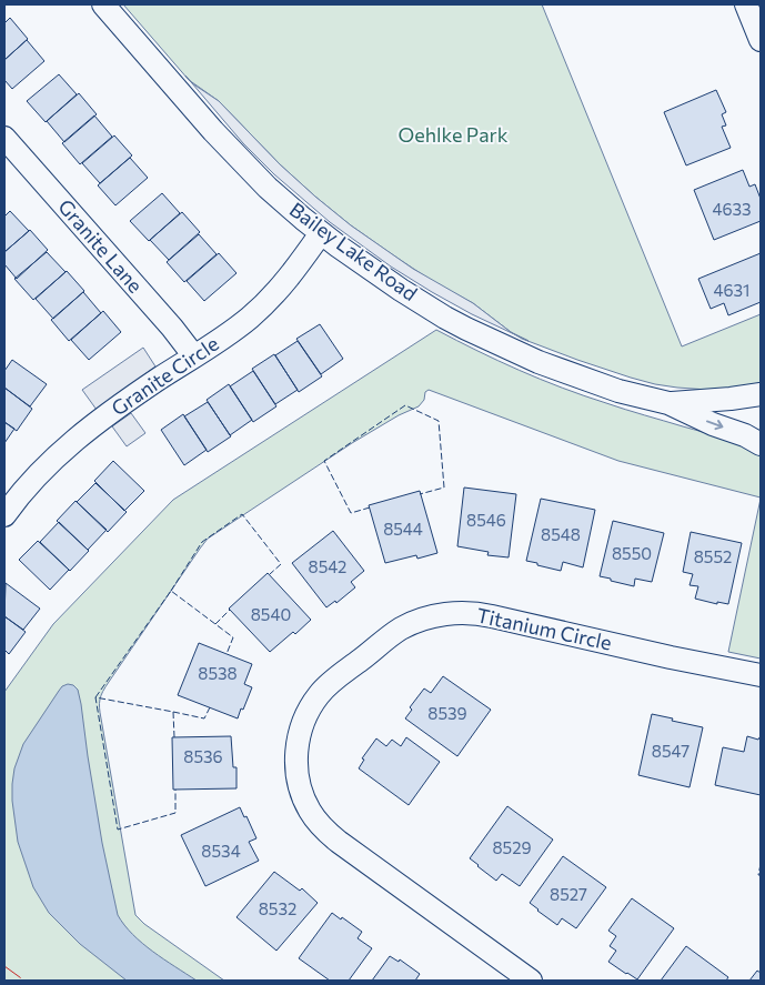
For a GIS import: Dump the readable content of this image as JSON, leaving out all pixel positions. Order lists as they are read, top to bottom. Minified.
{"streets":{"street":["Granite Lane","Bailey Lake Road","Granite Circle","Titanium Circle"]},"crossings":[["Granite Lane","Granite Circle"],["Bailey Lake Road","Granite Circle"]],"parks":["Oehlke Park"],"house_numbers":["4633","4631","8546","8544","8548","8550","8552","8542","8540","8538","8539","8547","8536","8529","8534","8527","8532"]}
